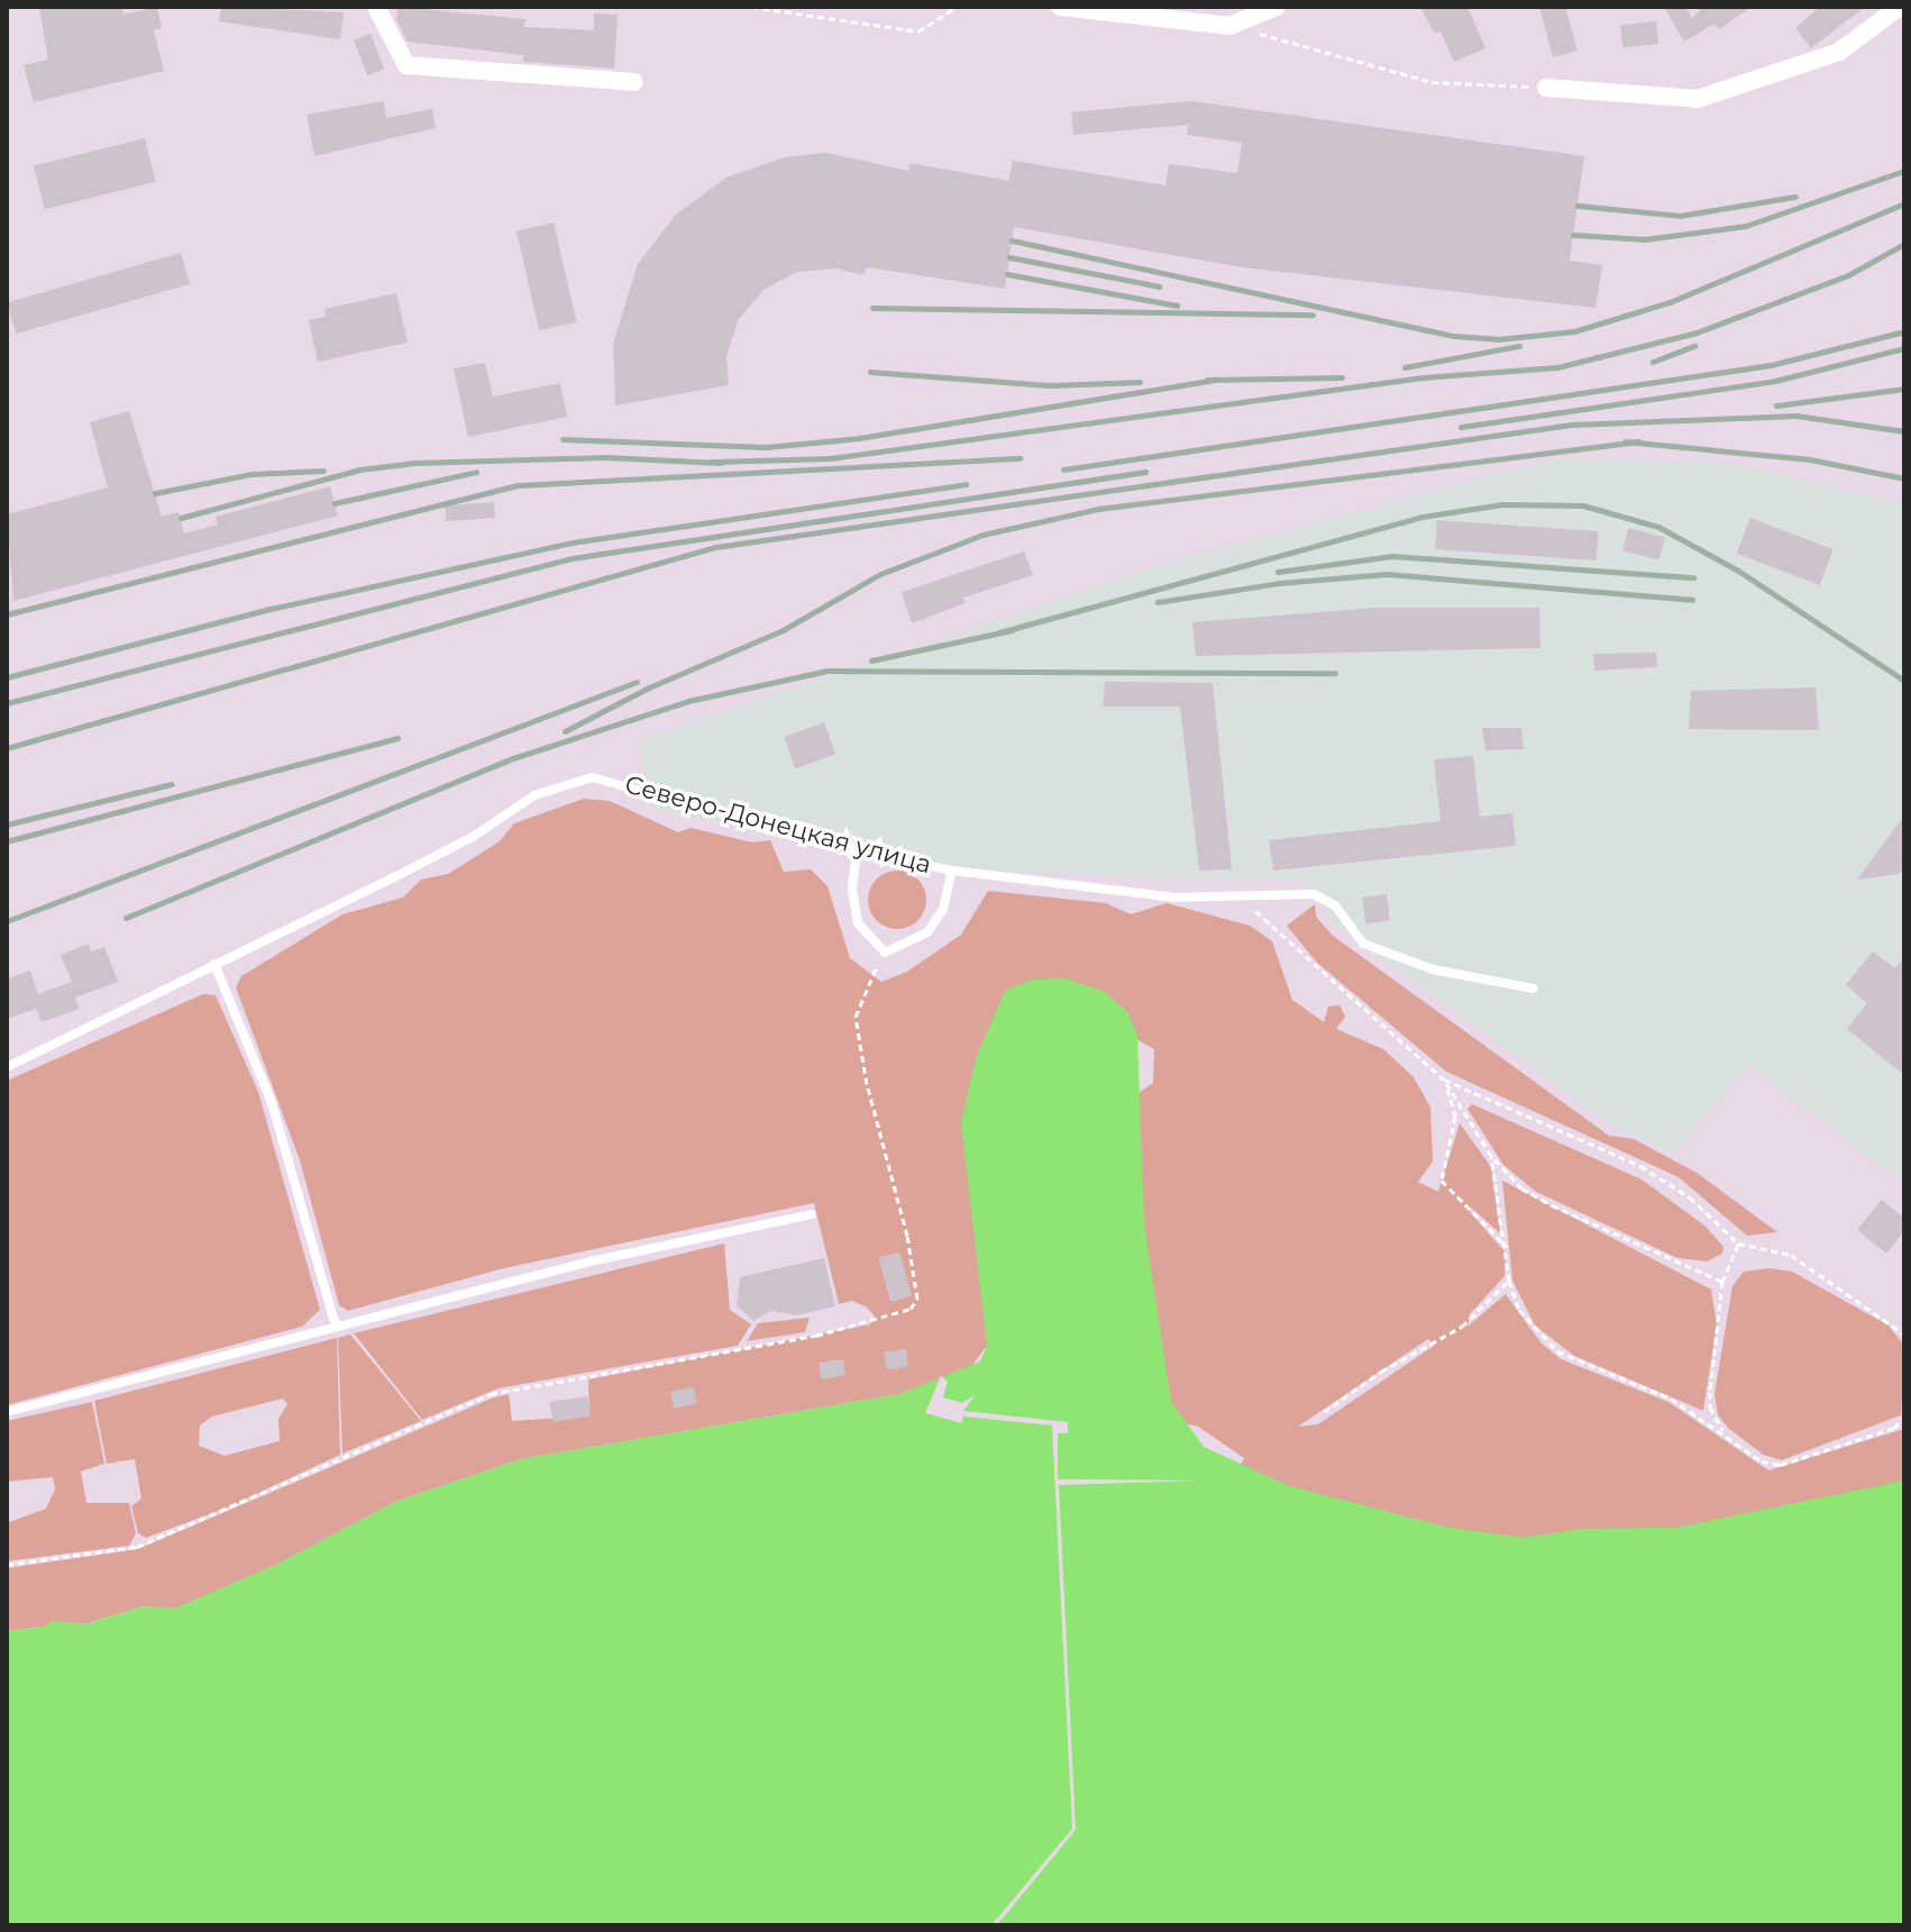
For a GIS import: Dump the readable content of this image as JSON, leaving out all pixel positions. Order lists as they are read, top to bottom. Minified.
{"streets":{"lane":["Северо-Донецкая улица"]}}
